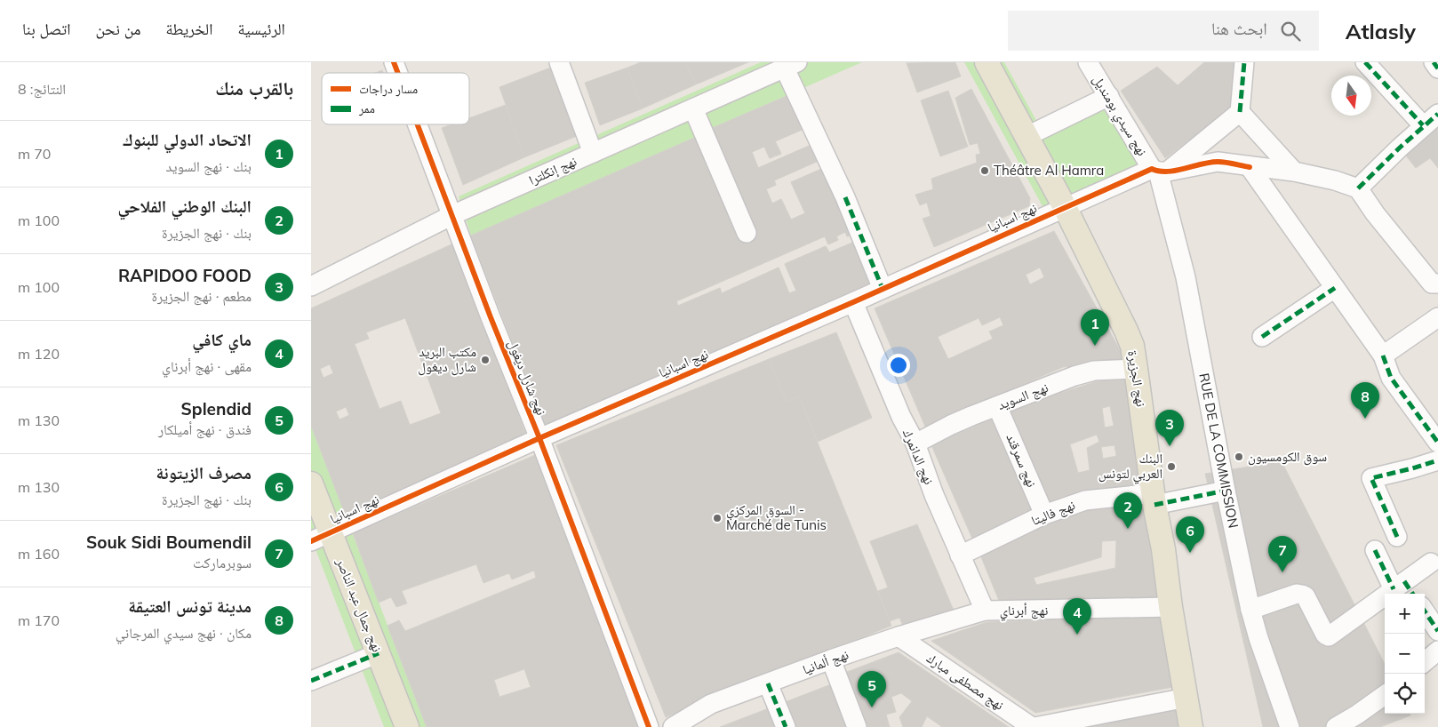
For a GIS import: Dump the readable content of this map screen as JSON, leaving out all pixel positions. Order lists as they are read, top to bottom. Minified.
{"streets":{"main road":["نهج الجزيرة","نهج جمال عبد الناصر"],"street":["نهج سيدي بومنديل","نهج إنكلترا","نهج اسبانيا","نهج شارل ديغول","نهج السويد","RUE DE LA COMMISSION","نهج الدانمرك","نهج سمرقند","نهج فاليتا","نهج أبرناي","نهج ألمانيا","نهج مصطفى مبارك"]},"crossings":[["نهج سيدي بومنديل","نهج اسبانيا"],["نهج سيدي بومنديل","RUE DE LA COMMISSION"],["نهج إنكلترا","نهج شارل ديغول"],["نهج اسبانيا","نهج شارل ديغول"],["نهج اسبانيا","نهج الجزيرة"],["نهج اسبانيا","RUE DE LA COMMISSION"],["نهج اسبانيا","نهج الدانمرك"],["نهج اسبانيا","نهج جمال عبد الناصر"],["نهج الجزيرة","نهج السويد"],["نهج الجزيرة","نهج فاليتا"],["نهج الجزيرة","نهج أبرناي"],["نهج السويد","نهج الدانمرك"],["نهج السويد","نهج سمرقند"],["RUE DE LA COMMISSION","نهج فاليتا"],["نهج الدانمرك","نهج فاليتا"],["نهج الدانمرك","نهج أبرناي"],["نهج الدانمرك","نهج ألمانيا"],["نهج سمرقند","نهج فاليتا"],["نهج أبرناي","نهج ألمانيا"],["نهج ألمانيا","نهج مصطفى مبارك"]],"places":["Théâtre Al Hamra","مكتب البريد شارل ديغول","سوق الكومسيون","البنك العربي لتونس","السوق المركزي - Marché de Tunis"],"legend":["مسار دراجات","ممر"],"north":"bottom","page":{"header":"Atlasly","search":"ابحث هنا","nav":["الرئيسية","الخريطة","من نحن","اتصل بنا"],"heading":["بالقرب منك","النتائج: 8"],"list":[{"mark":"1","name":"الاتحاد الدولي للبنوك","note":"بنك · نهج السويد","value":"70 m"},{"mark":"2","name":"البنك الوطني الفلاحي","note":"بنك · نهج الجزيرة","value":"100 m"},{"mark":"3","name":"RAPIDOO FOOD","note":"مطعم · نهج الجزيرة","value":"100 m"},{"mark":"4","name":"ماي كافي","note":"مقهى · نهج أبرناي","value":"120 m"},{"mark":"5","name":"Splendid","note":"فندق · نهج أميلكار","value":"130 m"},{"mark":"6","name":"مصرف الزيتونة","note":"بنك · نهج الجزيرة","value":"130 m"},{"mark":"7","name":"Souk Sidi Boumendil","note":"سوبرماركت","value":"160 m"},{"mark":"8","name":"مدينة تونس العتيقة","note":"مكان · نهج سيدي المرجاني","value":"170 m"}],"pins":["1","8","3","2","6","7","4","5"],"map_buttons":["+","−"]}}
